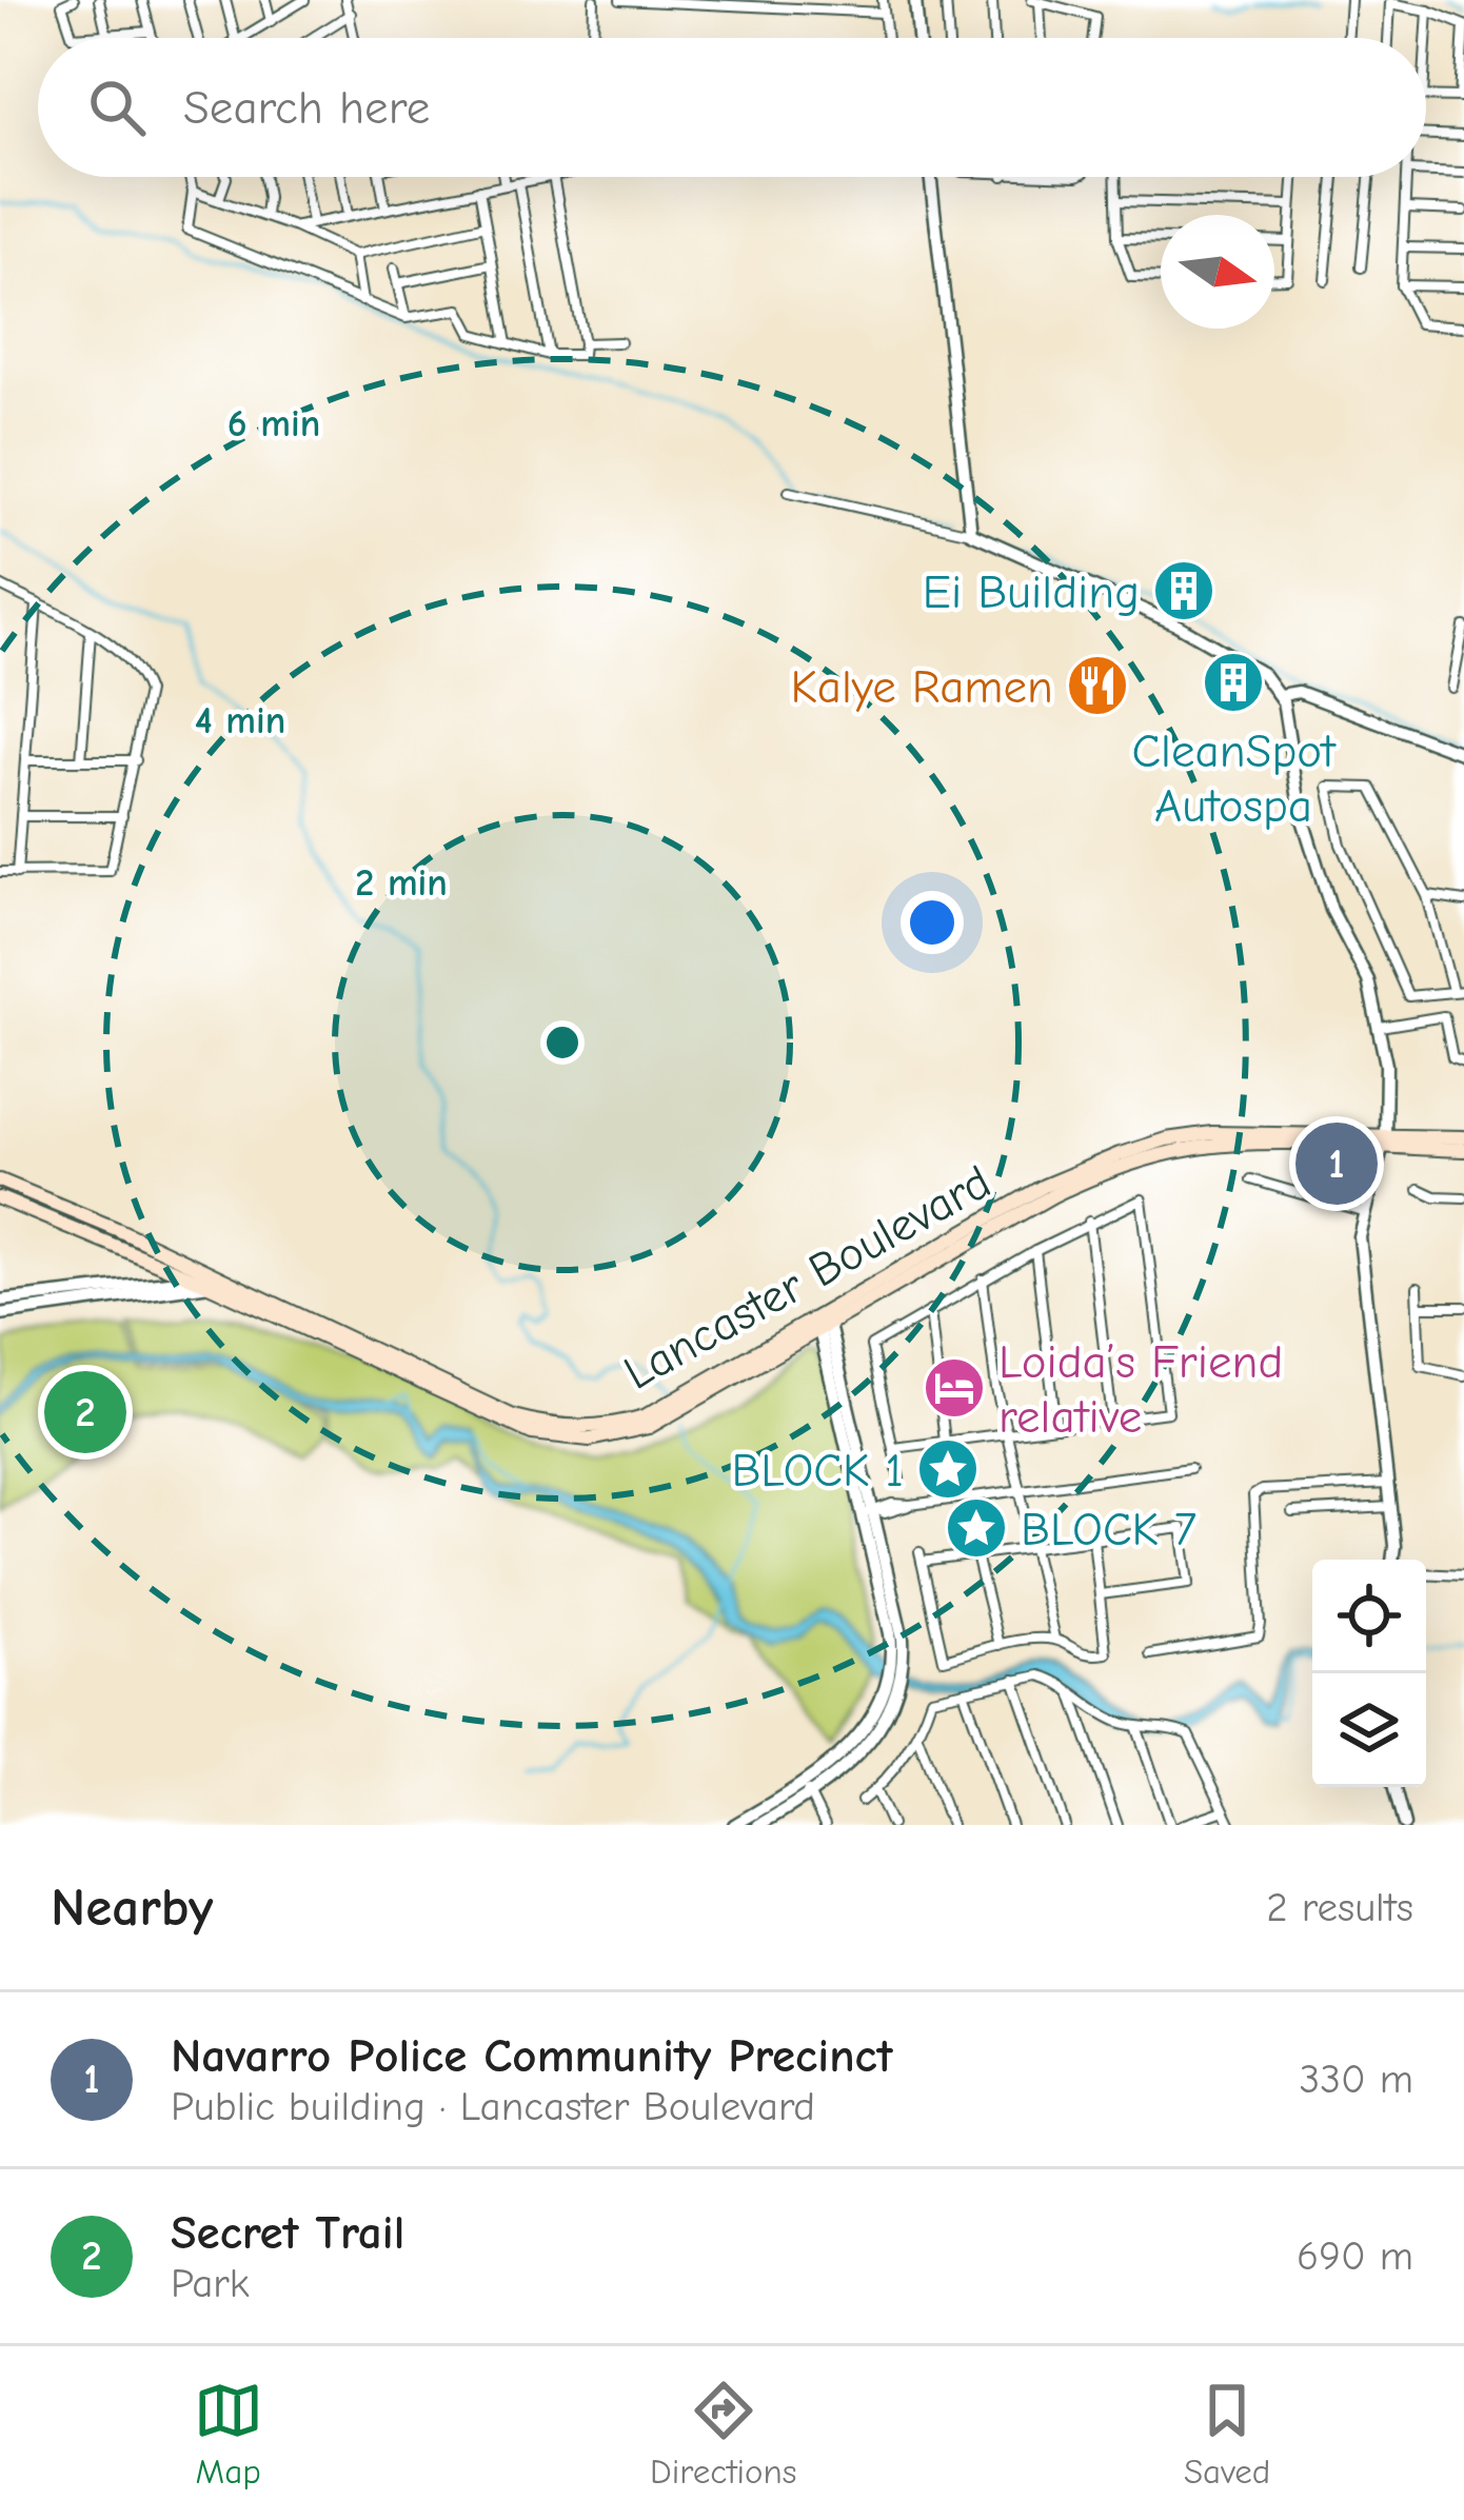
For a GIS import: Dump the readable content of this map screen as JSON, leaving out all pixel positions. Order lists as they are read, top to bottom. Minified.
{"streets":{"main road":["Lancaster Boulevard"]},"places":{"building":["Ei Building","CleanSpot Autospa"],"restaurant":["Kalye Ramen"],"hotel":["Loida’s Friend relative"],"place":["BLOCK 1","BLOCK 7"]},"north":"right","page":{"search":"Search here","pins":["1","2"],"heading":["Nearby","2 results"],"list":[{"mark":"1","name":"Navarro Police Community Precinct","note":"Public building · Lancaster Boulevard","value":"330 m"},{"mark":"2","name":"Secret Trail","note":"Park","value":"690 m"}],"nav":["Map","Directions","Saved"]},"rings":["6 min","4 min","2 min"]}
